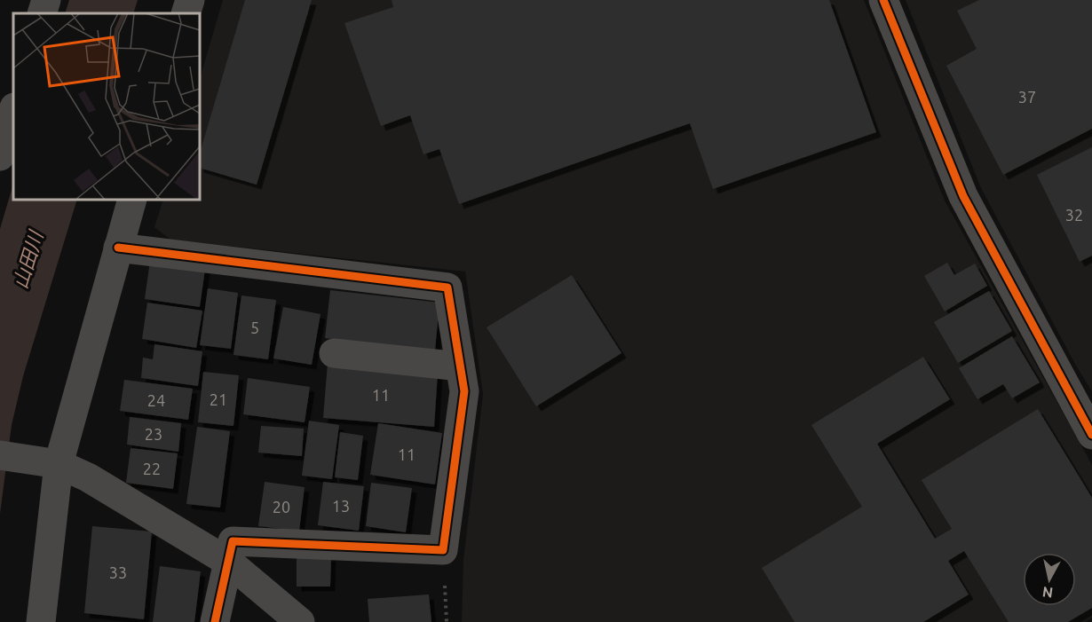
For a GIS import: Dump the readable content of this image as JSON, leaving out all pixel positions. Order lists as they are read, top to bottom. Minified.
{"water":["山田川"],"house_numbers":["37","32","5","11","21","24","23","11","22","13","20","33"],"north":"bottom"}
